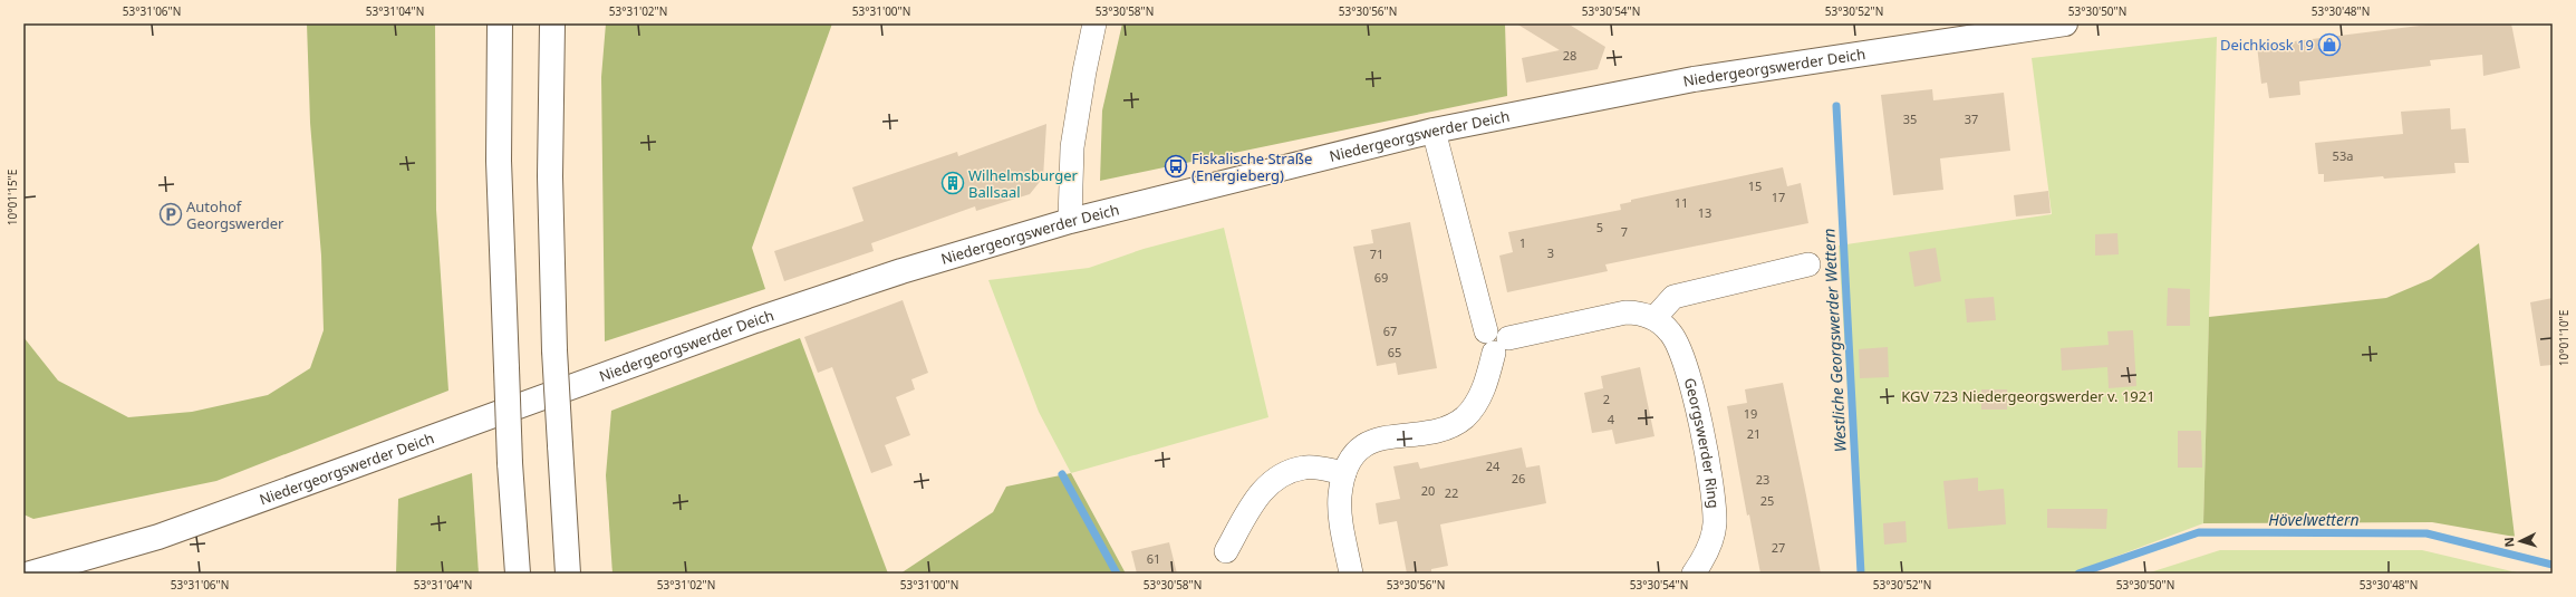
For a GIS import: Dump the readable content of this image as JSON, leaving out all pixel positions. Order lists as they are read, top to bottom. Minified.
{"streets":{"main road":["Niedergeorgswerder Deich"],"street":["Georgswerder Ring"]},"water":["Westliche Georgswerder Wettern","Hövelwettern"],"parks":["KGV 723 Niedergeorgswerder v. 1921"],"places":{"shop":["Deichkiosk 19"],"bus stop":["Fiskalische Straße (Energieberg)"],"building":["Wilhelmsburger Ballsaal"],"parking":["Autohof Georgswerder"]},"house_numbers":["28","35","37","53a","15","17","11","13","5","7","1","3","71","69","67","65","2","19","4","21","24","26","23","20","22","25","27","61"],"north":"left","coordinates":["53°31'06\"N","53°31'04\"N","53°31'02\"N","53°31'00\"N","53°30'58\"N","53°30'56\"N","53°30'54\"N","53°30'52\"N","53°30'50\"N","53°30'48\"N","10°01'15\"E","10°01'10\"E"]}
